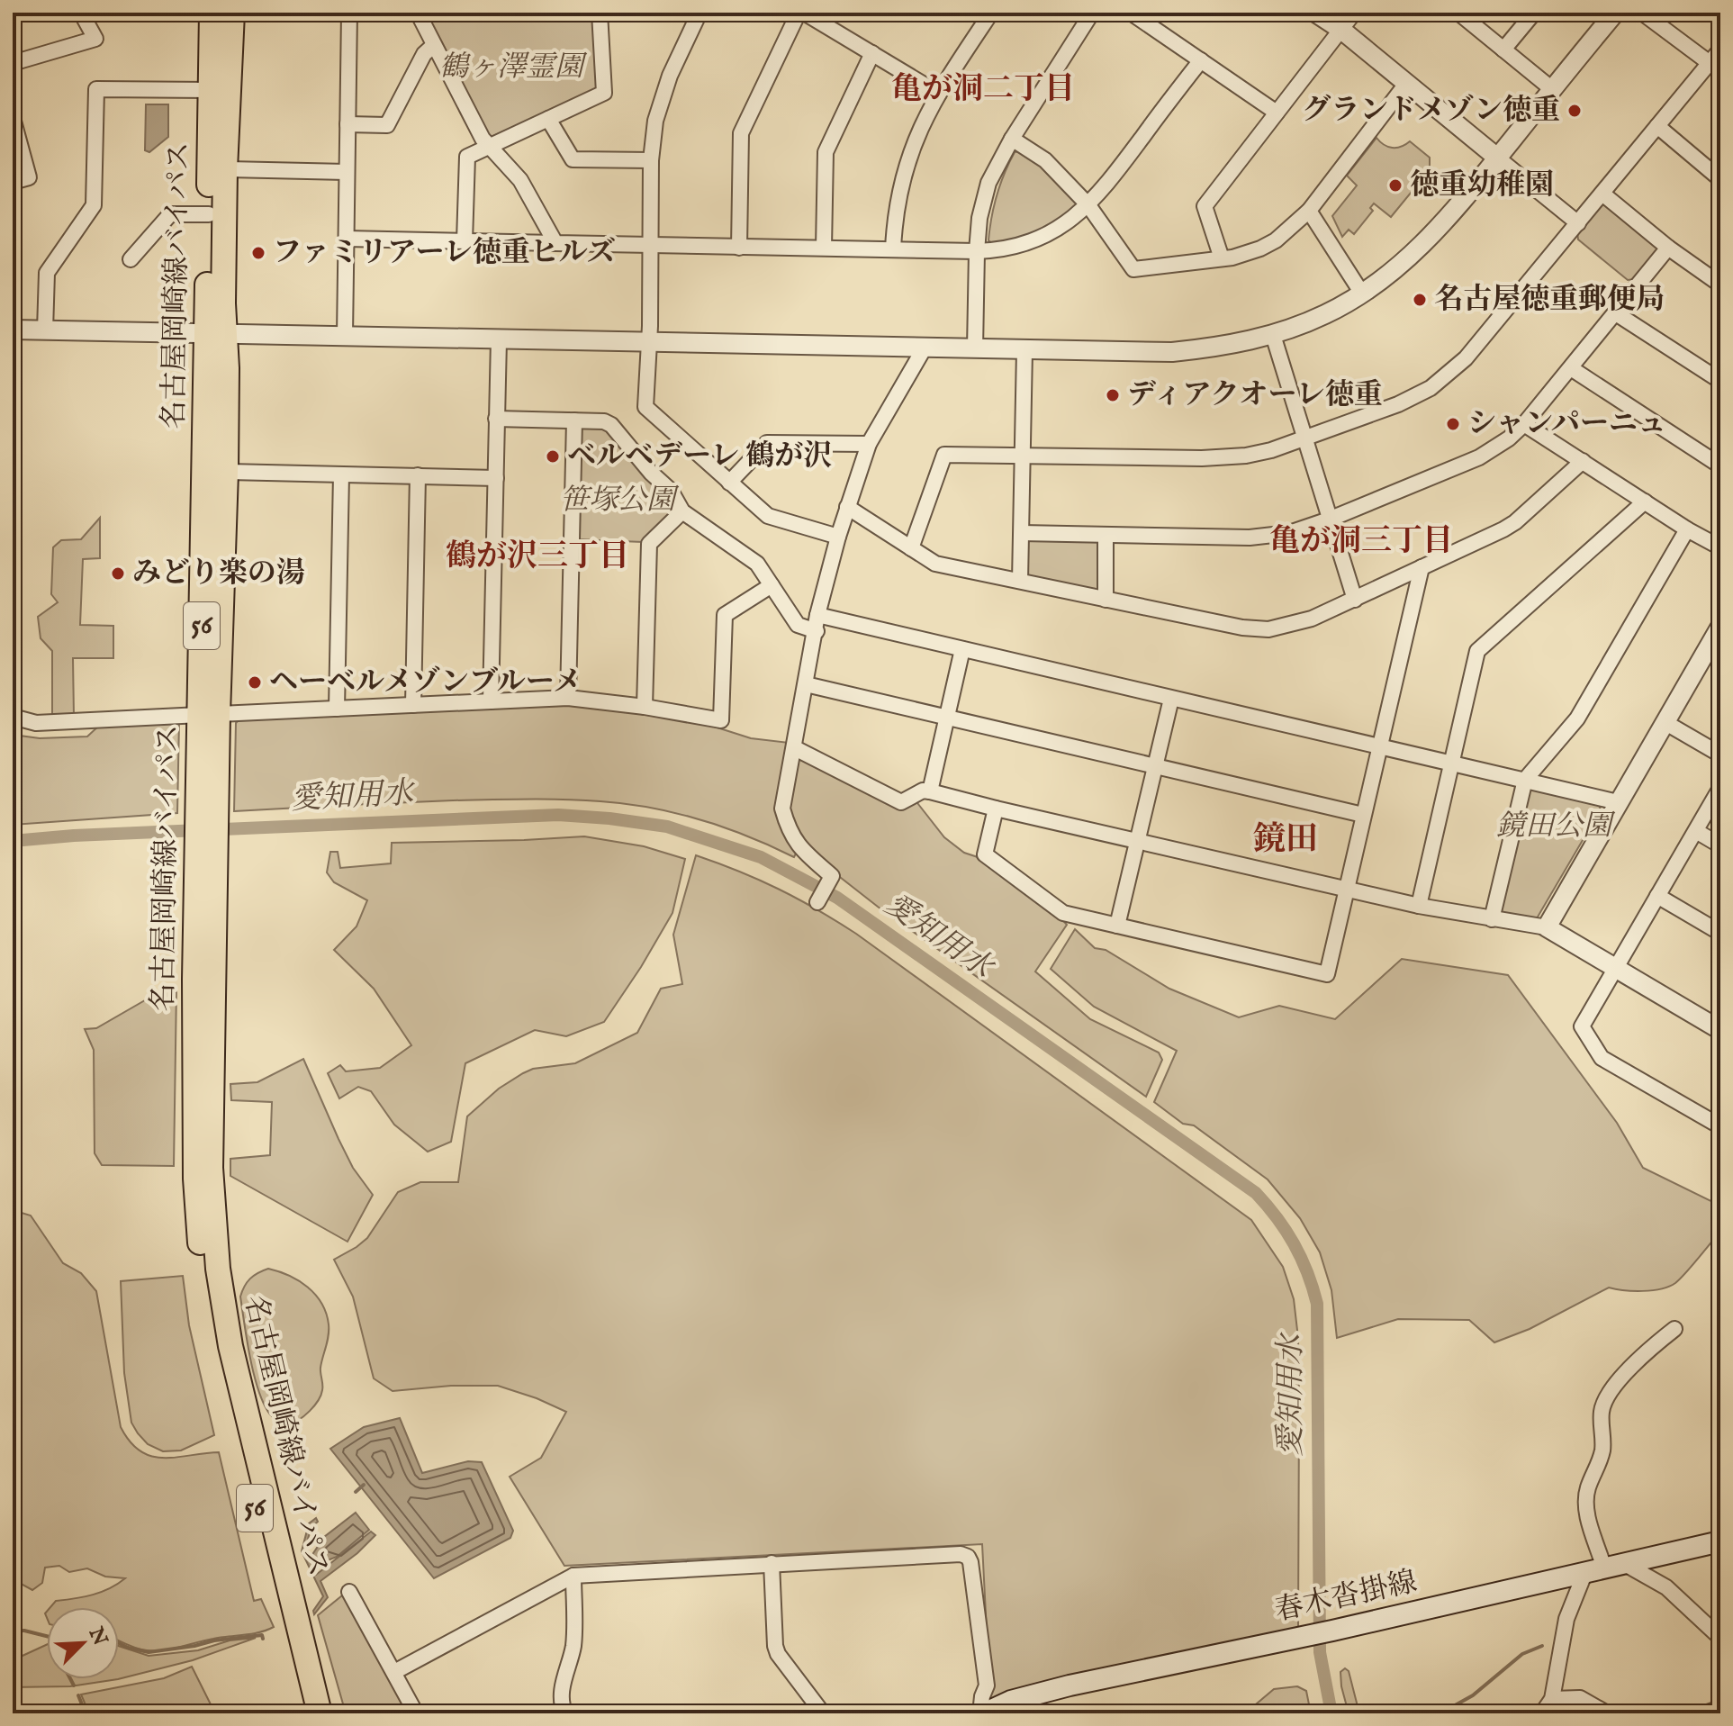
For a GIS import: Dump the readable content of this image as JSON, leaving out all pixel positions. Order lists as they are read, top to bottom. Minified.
{"streets":{"main road":["名古屋岡崎線バイパス","56","春木沓掛線"]},"districts":["亀が洞二丁目","亀が洞三丁目","鶴が沢三丁目","鏡田"],"water":["愛知用水"],"parks":["鶴ヶ澤霊園","笹塚公園","鏡田公園"],"places":["グランドメゾン徳重","徳重幼稚園","ファミリアーレ徳重ヒルズ","名古屋徳重郵便局","ディアクオーレ徳重","シャンパーニュ","ベルベデーレ 鶴が沢","みどり楽の湯","ヘーベルメゾンブルーメ"],"north":"top right"}
